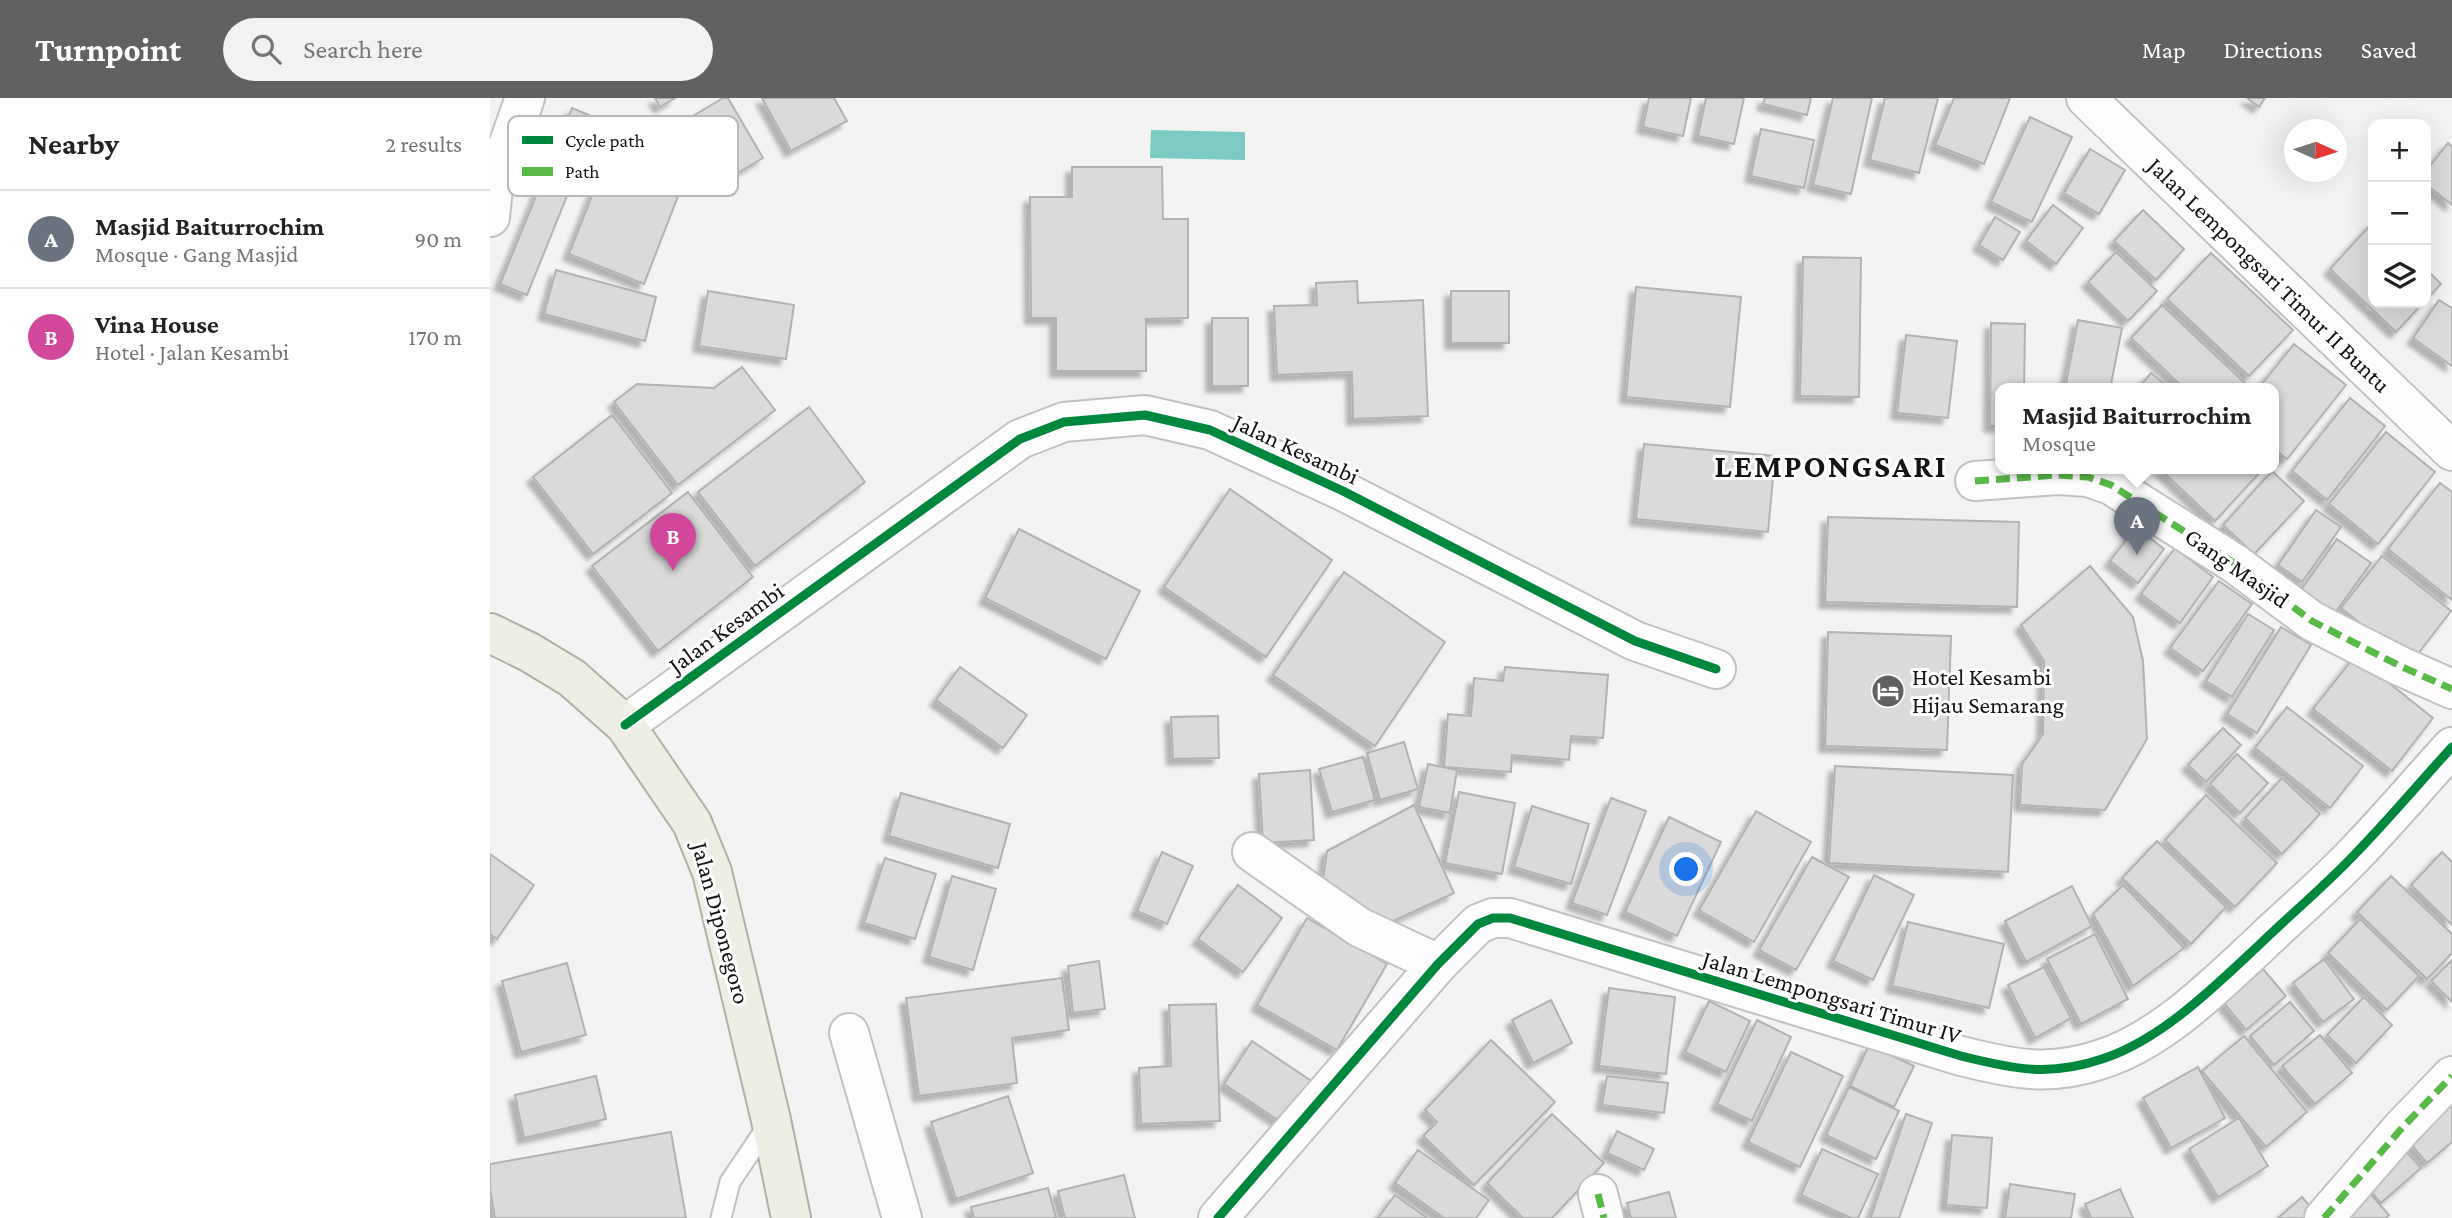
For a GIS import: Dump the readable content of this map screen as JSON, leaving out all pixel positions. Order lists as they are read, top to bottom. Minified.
{"streets":{"main road":["Jalan Diponegoro"],"street":["Jalan Lempongsari Timur II Buntu","Jalan Kesambi","Gang Masjid","Jalan Lempongsari Timur IV"]},"crossings":[["Jalan Kesambi","Jalan Diponegoro"]],"districts":["LEMPONGSARI"],"places":{"hotel":["Hotel Kesambi Hijau Semarang"]},"legend":["Cycle path","Path"],"north":"right","page":{"header":"Turnpoint","search":"Search here","nav":["Map","Directions","Saved"],"heading":["Nearby","2 results"],"map_buttons":["+","−"],"list":[{"mark":"A","name":"Masjid Baiturrochim","note":"Mosque · Gang Masjid","value":"90 m"},{"mark":"B","name":"Vina House","note":"Hotel · Jalan Kesambi","value":"170 m"}],"popup":["Masjid Baiturrochim","Mosque"],"pins":["A","B"]}}
